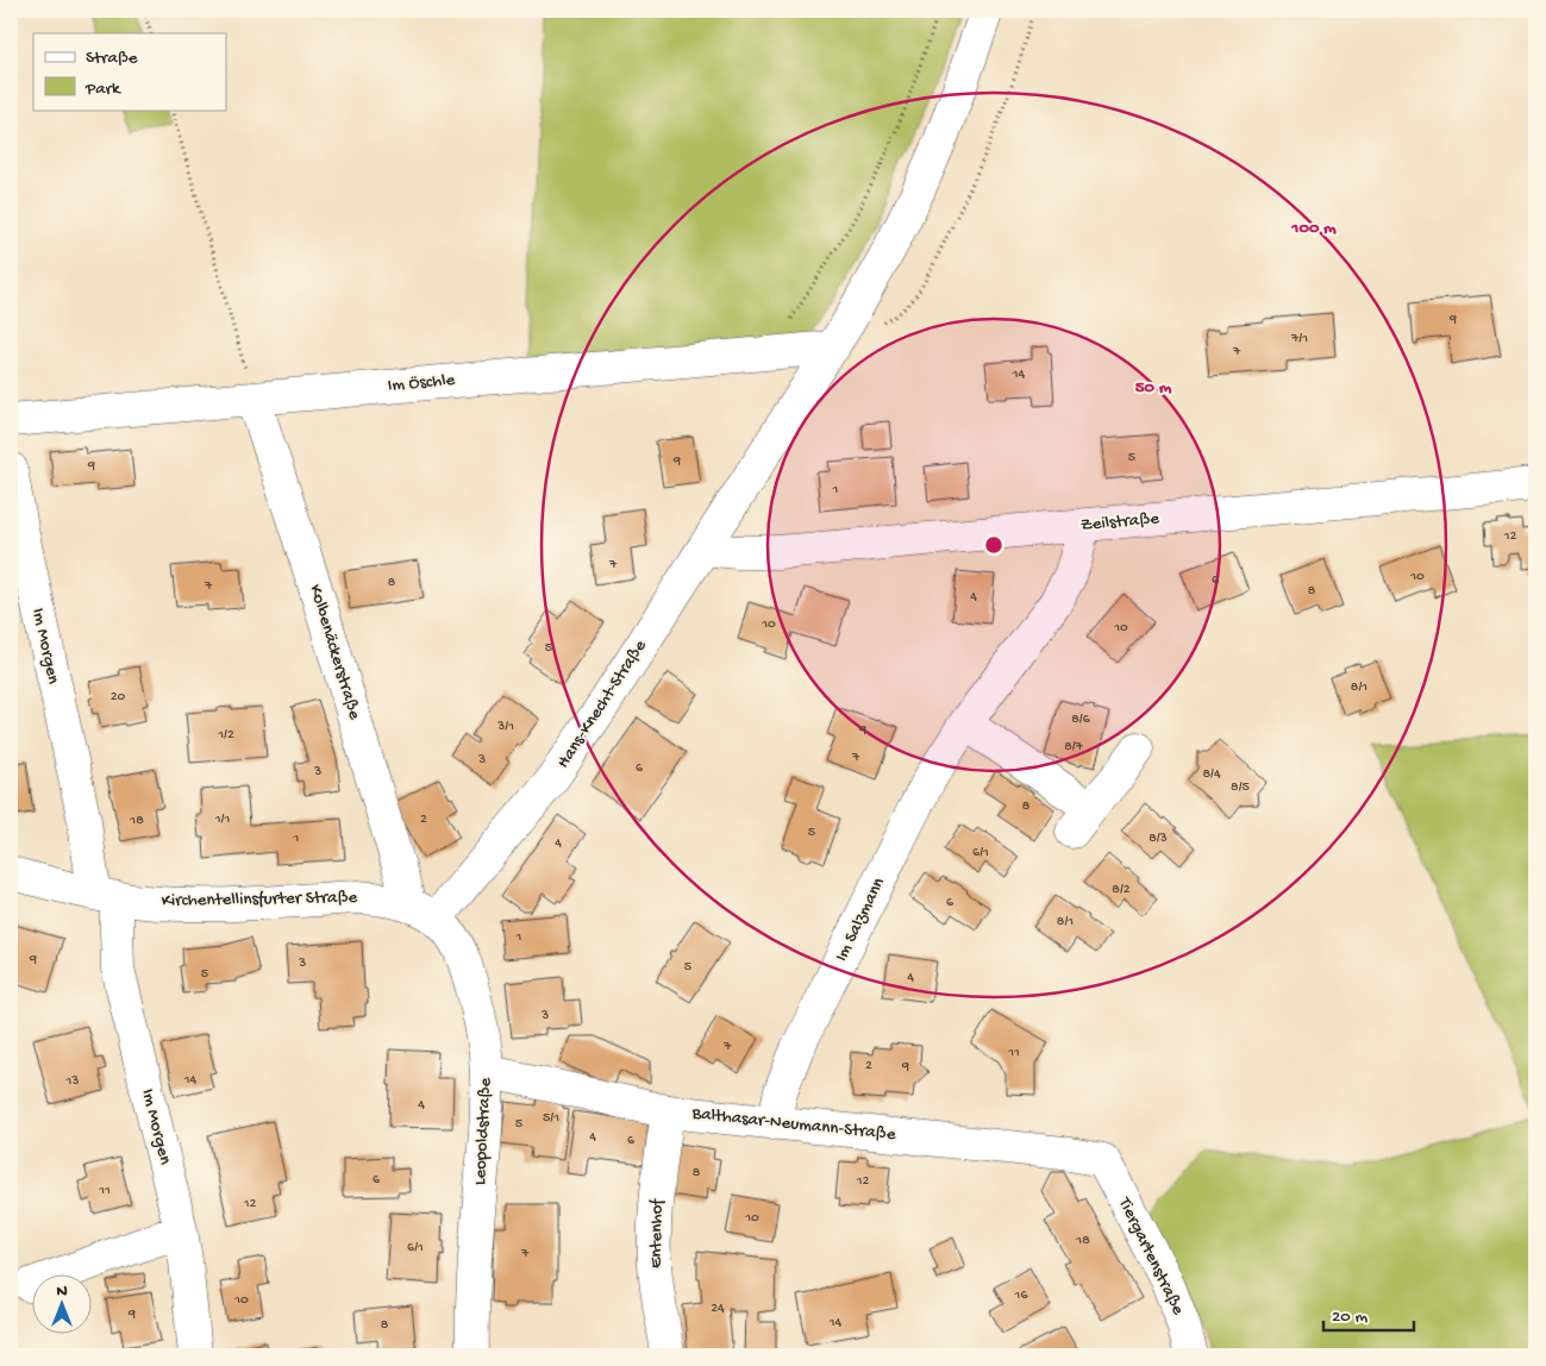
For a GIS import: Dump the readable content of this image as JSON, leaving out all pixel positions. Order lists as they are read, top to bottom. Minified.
{"streets":{"street":["Im Öschle","Zeilstraße","Im Morgen","Kolbenäckerstraße","Hans-Knecht-Straße","Kirchentellinsfurter Straße","Im Salzmann","Balthasar-Neumann-Straße","Leopoldstraße","Entenhof","Tiergartenstraße"]},"crossings":[["Im Öschle","Kolbenäckerstraße"],["Im Öschle","Hans-Knecht-Straße"],["Zeilstraße","Hans-Knecht-Straße"],["Zeilstraße","Im Salzmann"],["Im Morgen","Kirchentellinsfurter Straße"],["Kolbenäckerstraße","Hans-Knecht-Straße"],["Kolbenäckerstraße","Kirchentellinsfurter Straße"],["Kolbenäckerstraße","Leopoldstraße"],["Hans-Knecht-Straße","Kirchentellinsfurter Straße"],["Hans-Knecht-Straße","Leopoldstraße"],["Kirchentellinsfurter Straße","Leopoldstraße"],["Im Salzmann","Balthasar-Neumann-Straße"],["Balthasar-Neumann-Straße","Leopoldstraße"],["Balthasar-Neumann-Straße","Entenhof"],["Balthasar-Neumann-Straße","Tiergartenstraße"]],"house_numbers":["9","7/1","7","14","5","9","9","1","12","7","10","6","8","7","8","4","10","10","5","8/1","20","8/6","3/1","9","1/2","8/7","7","3","6","3","8/4","8/5","8","1/1","2","18","5","1","8/3","4","6/1","8/2","6","8/1","1","9","3","5","5","4","3","7","11","2","9","14","13","4","5/1","5","4","6","8","6","12","11","12","10","18","6/1","7","16","10","24","9","14","8"],"legend":["Straße","Park"],"scale_bar":"20 m","north":"top","rings":["100 m","50 m"]}
